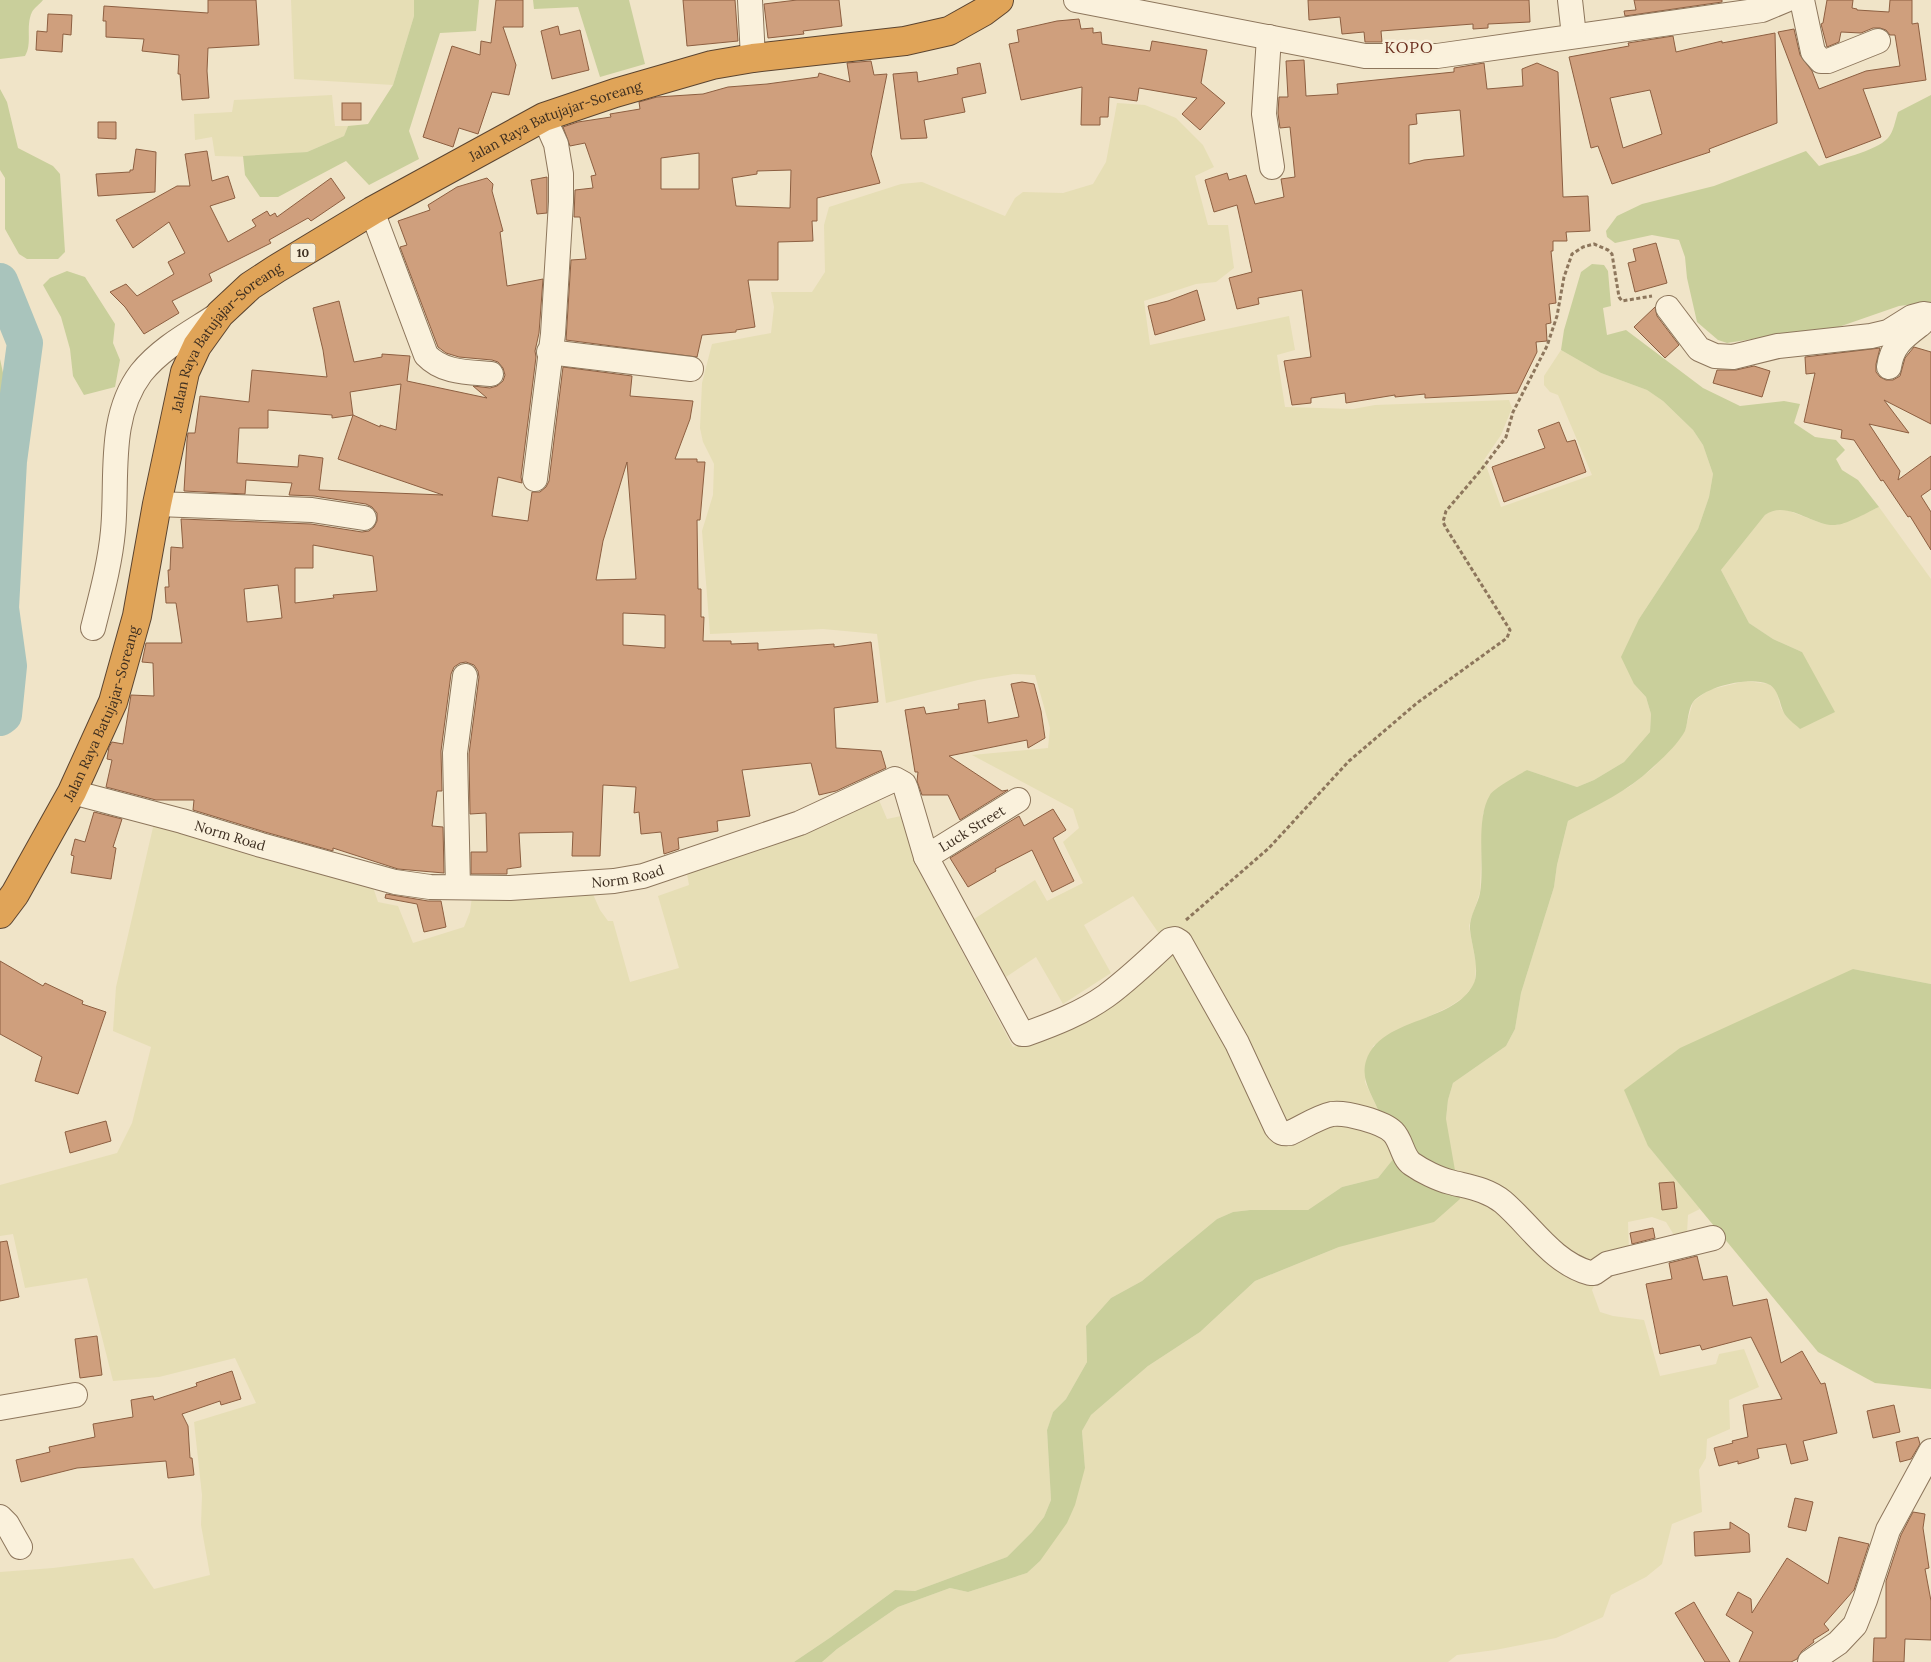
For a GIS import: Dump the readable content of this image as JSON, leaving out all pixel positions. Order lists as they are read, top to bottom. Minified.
{"streets":{"highway":["Jalan Raya Batujajar-Soreang","10"],"street":["Luck Street","Norm Road"]},"crossings":[["Jalan Raya Batujajar-Soreang","Norm Road"],["Luck Street","Norm Road"]],"districts":["KOPO"]}
